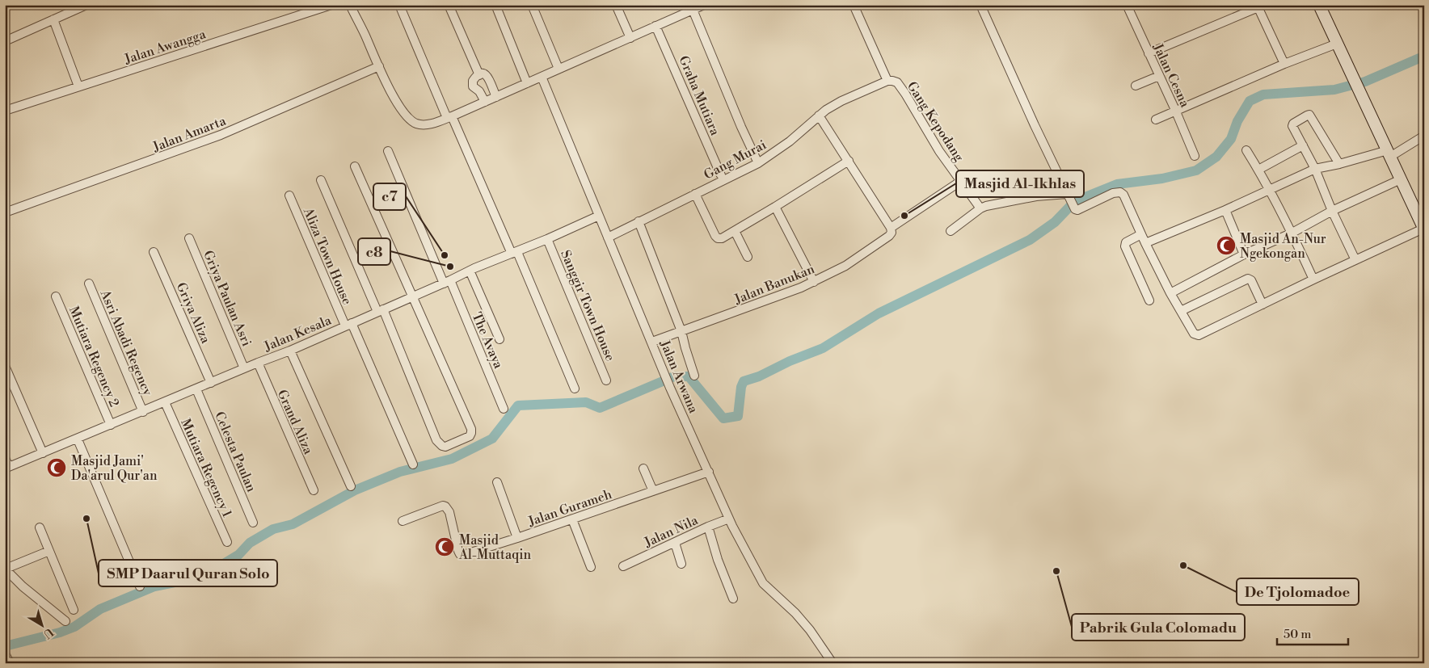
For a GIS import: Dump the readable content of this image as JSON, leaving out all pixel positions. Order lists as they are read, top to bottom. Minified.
{"streets":{"street":["Jalan Awangga","Jalan Cesna","Graha Mutiara","Gang Kepodang","Jalan Amarta","Gang Murai","Aliza Town House","Jalan Banukan","Griya Paulan Asri","Sanggir Town House","Griya Aliza","Jalan Kesala","The Avaya","Asri Abadi Regency","Mutiara Regency 2","Jalan Arwana","Grand Aliza","Celesta Paulan","Mutiara Regency 1","Jalan Gurameh","Jalan Nila"]},"crossings":[["Gang Kepodang","Gang Murai"],["Gang Kepodang","Jalan Banukan"],["Gang Murai","Jalan Arwana"],["Aliza Town House","Jalan Kesala"],["Jalan Banukan","Jalan Arwana"],["Griya Paulan Asri","Jalan Kesala"],["Sanggir Town House","Jalan Kesala"],["Griya Aliza","Jalan Kesala"],["Jalan Kesala","The Avaya"],["Jalan Kesala","Asri Abadi Regency"],["Jalan Kesala","Mutiara Regency 2"],["Jalan Kesala","Jalan Arwana"],["Jalan Kesala","Grand Aliza"],["Jalan Kesala","Celesta Paulan"],["Jalan Kesala","Mutiara Regency 1"],["Jalan Arwana","Jalan Gurameh"],["Jalan Arwana","Jalan Nila"]],"places":{"other":["Masjid Al-Ikhlas","c7","c8","SMP Daarul Quran Solo","De Tjolomadoe","Pabrik Gula Colomadu"],"mosque":["Masjid An-Nur Ngekongan","Masjid Jami' Da'arul Qur'an","Masjid Al-Muttaqin"]},"scale_bar":"50 m","north":"bottom right"}
